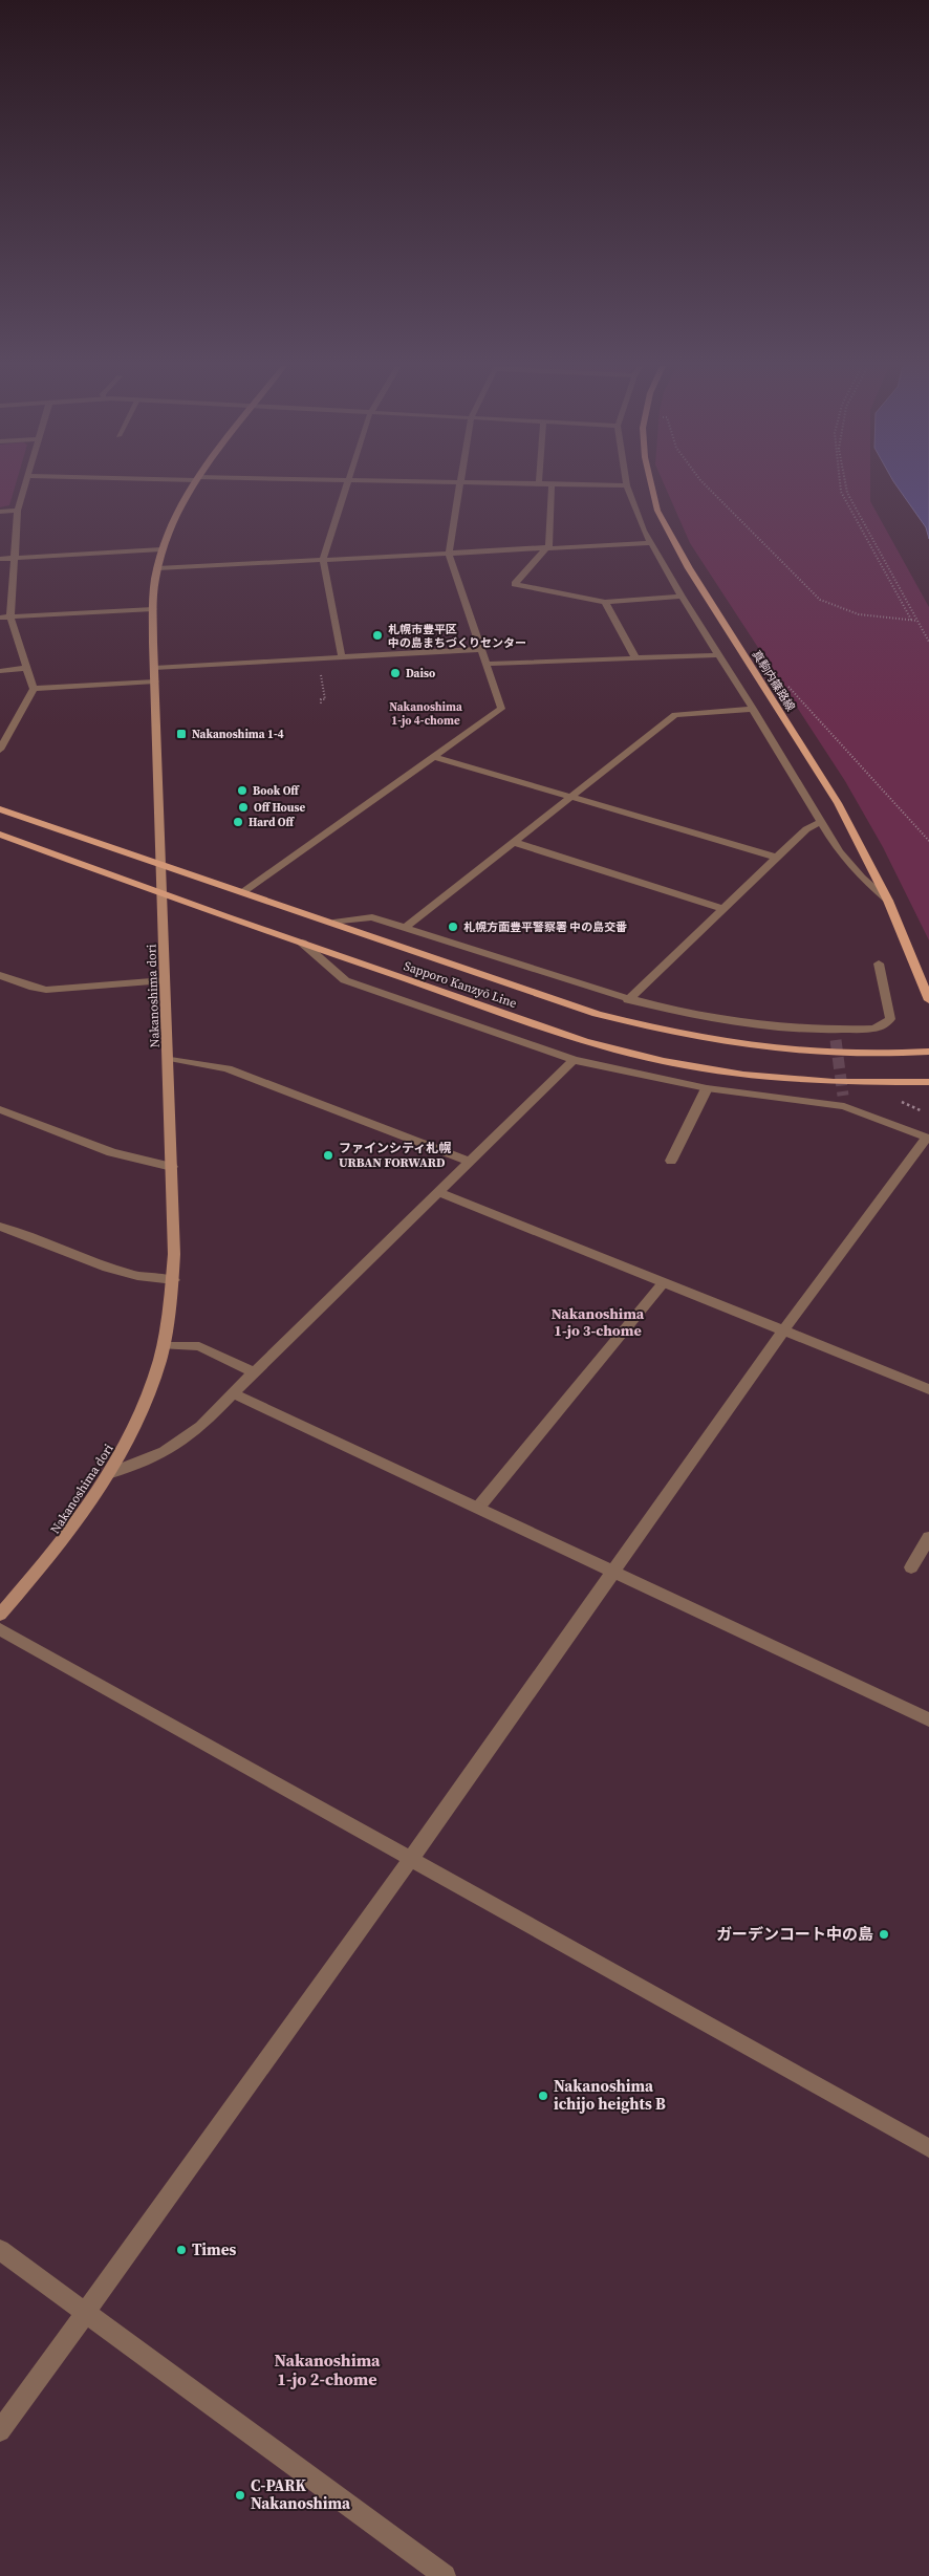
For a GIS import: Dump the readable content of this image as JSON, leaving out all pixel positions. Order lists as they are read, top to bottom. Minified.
{"streets":{"main road":["真駒内篠路線","Sapporo Kanzyō Line"],"street":["Nakanoshima dori"]},"crossings":[["Sapporo Kanzyō Line","Nakanoshima dori"]],"districts":["Nakanoshima 1-jo 4-chome","Nakanoshima 1-jo 3-chome","Nakanoshima 1-jo 2-chome"],"places":{"other":["札幌市豊平区 中の島まちづくりセンター","Daiso","Book Off","Off House","Hard Off","札幌方面豊平警察署 中の島交番","ファインシティ札幌 URBAN FORWARD","ガーデンコート中の島","Nakanoshima ichijo heights B","Times","C-PARK Nakanoshima"],"transit":["Nakanoshima 1-4"]}}
